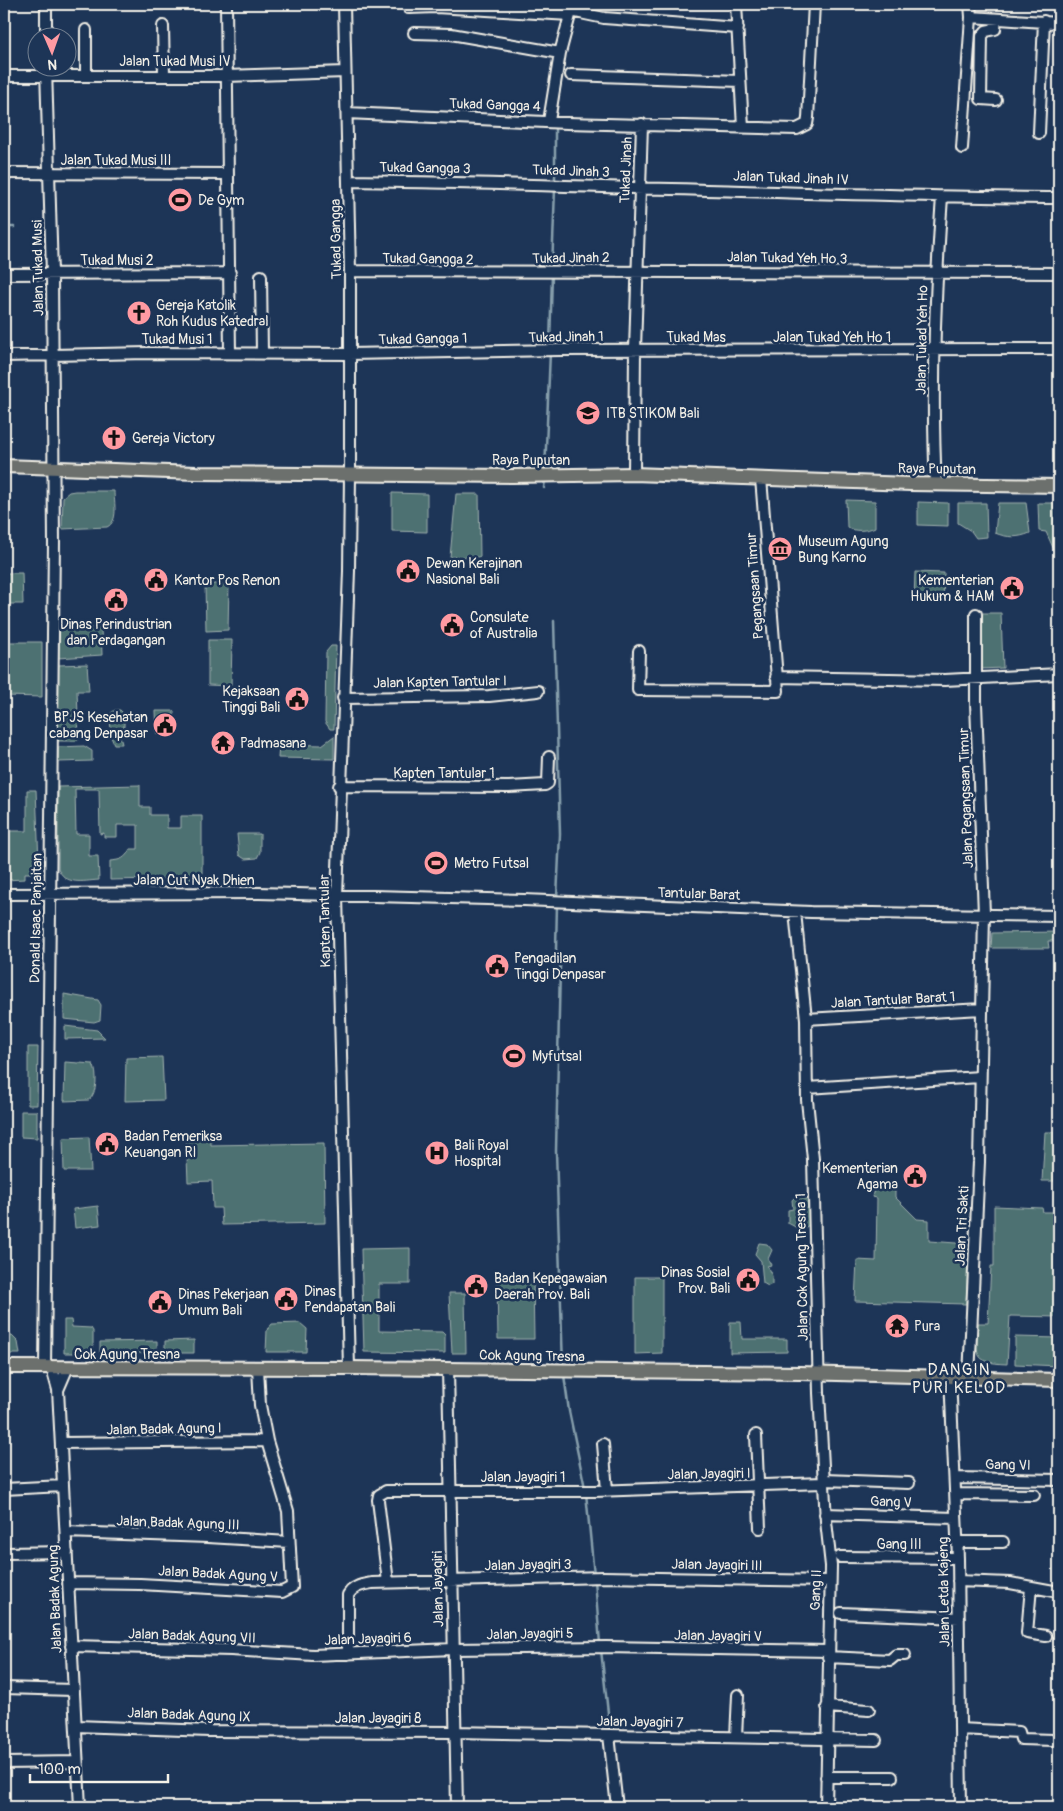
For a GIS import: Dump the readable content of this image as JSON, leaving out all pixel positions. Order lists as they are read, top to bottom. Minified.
{"streets":{"main road":["Raya Puputan","Cok Agung Tresna"],"street":["Jalan Tukad Musi IV","Tukad Gangga 4","Jalan Tukad Musi III","Tukad Gangga 3","Tukad Jinah","Tukad Jinah 3","Jalan Tukad Jinah IV","Tukad Gangga","Tukad Jinah 2","Jalan Tukad Yeh Ho 3","Tukad Gangga 2","Tukad Musi 2","Jalan Tukad Musi","Tukad Jinah 1","Tukad Mas","Jalan Tukad Yeh Ho 1","Tukad Musi 1","Tukad Gangga 1","Jalan Tukad Yeh Ho","Pegangsaan Timur","Jalan Kapten Tantular I","Kapten Tantular 1","Jalan Pegangsaan Timur","Jalan Cut Nyak Dhien","Tantular Barat","Donald Isaac Panjaitan","Kapten Tantular","Jalan Tantular Barat 1","Jalan Tri Sakti","Jalan Cok Agung Tresna 1","Jalan Badak Agung I","Gang VI","Jalan Jayagiri I","Jalan Jayagiri 1","Gang V","Jalan Badak Agung III","Gang III","Jalan Jayagiri 3","Jalan Jayagiri III","Jalan Badak Agung V","Jalan Jayagiri","Gang II","Jalan Letda Kajeng","Jalan Badak Agung","Jalan Jayagiri 5","Jalan Badak Agung VII","Jalan Jayagiri V","Jalan Jayagiri 6","Jalan Badak Agung IX","Jalan Jayagiri 8","Jalan Jayagiri 7"]},"crossings":[["Jalan Tukad Musi IV","Tukad Gangga"],["Tukad Gangga 4","Tukad Jinah"],["Tukad Gangga 4","Tukad Gangga"],["Jalan Tukad Musi III","Jalan Tukad Musi"],["Tukad Gangga 3","Tukad Jinah 3"],["Tukad Gangga 3","Tukad Gangga"],["Tukad Jinah","Tukad Jinah 3"],["Tukad Jinah","Jalan Tukad Jinah IV"],["Tukad Jinah","Tukad Jinah 2"],["Tukad Jinah","Jalan Tukad Yeh Ho 3"],["Tukad Jinah","Tukad Jinah 1"],["Tukad Jinah","Tukad Mas"],["Tukad Jinah","Raya Puputan"],["Tukad Jinah 3","Jalan Tukad Jinah IV"],["Jalan Tukad Jinah IV","Jalan Tukad Yeh Ho"],["Tukad Gangga","Tukad Gangga 2"],["Tukad Gangga","Tukad Musi 1"],["Tukad Gangga","Tukad Gangga 1"],["Tukad Gangga","Raya Puputan"],["Tukad Gangga","Kapten Tantular"],["Tukad Jinah 2","Jalan Tukad Yeh Ho 3"],["Tukad Jinah 2","Tukad Gangga 2"],["Jalan Tukad Yeh Ho 3","Jalan Tukad Yeh Ho"],["Tukad Musi 2","Jalan Tukad Musi"],["Jalan Tukad Musi","Tukad Musi 1"],["Jalan Tukad Musi","Raya Puputan"],["Jalan Tukad Musi","Donald Isaac Panjaitan"],["Tukad Jinah 1","Tukad Mas"],["Tukad Jinah 1","Tukad Gangga 1"],["Tukad Mas","Jalan Tukad Yeh Ho 1"],["Jalan Tukad Yeh Ho 1","Jalan Tukad Yeh Ho"],["Tukad Musi 1","Tukad Gangga 1"],["Jalan Tukad Yeh Ho","Raya Puputan"],["Raya Puputan","Pegangsaan Timur"],["Raya Puputan","Donald Isaac Panjaitan"],["Raya Puputan","Kapten Tantular"],["Jalan Kapten Tantular I","Kapten Tantular"],["Kapten Tantular 1","Kapten Tantular"],["Jalan Pegangsaan Timur","Tantular Barat"],["Jalan Cut Nyak Dhien","Tantular Barat"],["Jalan Cut Nyak Dhien","Donald Isaac Panjaitan"],["Jalan Cut Nyak Dhien","Kapten Tantular"],["Tantular Barat","Kapten Tantular"],["Tantular Barat","Jalan Cok Agung Tresna 1"],["Donald Isaac Panjaitan","Cok Agung Tresna"],["Donald Isaac Panjaitan","Jalan Badak Agung"],["Kapten Tantular","Cok Agung Tresna"],["Jalan Tantular Barat 1","Jalan Cok Agung Tresna 1"],["Jalan Tri Sakti","Cok Agung Tresna"],["Jalan Cok Agung Tresna 1","Cok Agung Tresna"],["Jalan Cok Agung Tresna 1","Gang II"],["Cok Agung Tresna","Jalan Badak Agung V"],["Cok Agung Tresna","Jalan Jayagiri"],["Cok Agung Tresna","Gang II"],["Cok Agung Tresna","Jalan Letda Kajeng"],["Cok Agung Tresna","Jalan Badak Agung"],["Jalan Badak Agung I","Jalan Badak Agung V"],["Jalan Badak Agung I","Jalan Badak Agung"],["Gang VI","Jalan Letda Kajeng"],["Jalan Jayagiri I","Jalan Jayagiri 1"],["Jalan Jayagiri I","Gang II"],["Jalan Jayagiri 1","Jalan Jayagiri 3"],["Jalan Jayagiri 1","Jalan Jayagiri"],["Gang V","Gang II"],["Gang V","Jalan Letda Kajeng"],["Jalan Badak Agung III","Jalan Badak Agung V"],["Jalan Badak Agung III","Jalan Badak Agung"],["Gang III","Jalan Letda Kajeng"],["Jalan Jayagiri 3","Jalan Jayagiri III"],["Jalan Jayagiri 3","Jalan Jayagiri"],["Jalan Jayagiri 3","Jalan Jayagiri 6"],["Jalan Jayagiri III","Gang II"],["Jalan Badak Agung V","Jalan Badak Agung"],["Jalan Jayagiri","Jalan Jayagiri 5"],["Jalan Jayagiri","Jalan Jayagiri 6"],["Jalan Jayagiri","Jalan Jayagiri 8"],["Jalan Jayagiri","Jalan Jayagiri 7"],["Gang II","Jalan Jayagiri V"],["Gang II","Jalan Jayagiri 7"],["Jalan Badak Agung","Jalan Badak Agung VII"],["Jalan Badak Agung","Jalan Badak Agung IX"],["Jalan Jayagiri 5","Jalan Jayagiri V"],["Jalan Jayagiri 5","Jalan Jayagiri 6"],["Jalan Badak Agung VII","Jalan Jayagiri 6"],["Jalan Badak Agung IX","Jalan Jayagiri 8"],["Jalan Jayagiri 8","Jalan Jayagiri 7"]],"districts":["DANGIN PURI KELOD"],"places":{"sports":["De Gym","Metro Futsal","Myfutsal"],"church":["Gereja Katolik Roh Kudus Katedral","Gereja Victory"],"school or university":["ITB STIKOM Bali"],"museum":["Museum Agung Bung Karno"],"public building":["Dewan Kerajinan Nasional Bali","Kantor Pos Renon","Kementerian Hukum & HAM","Dinas Perindustrian dan Perdagangan","Consulate of Australia","Kejaksaan Tinggi Bali","BPJS Kesehatan cabang Denpasar","Pengadilan Tinggi Denpasar","Badan Pemeriksa Keuangan RI","Kementerian Agama","Dinas Sosial Prov. Bali","Badan Kepegawaian Daerah Prov. Bali","Dinas Pendapatan Bali","Dinas Pekerjaan Umum Bali"],"temple":["Padmasana","Pura"],"hospital":["Bali Royal Hospital"]},"scale_bar":"100 m","north":"bottom"}
